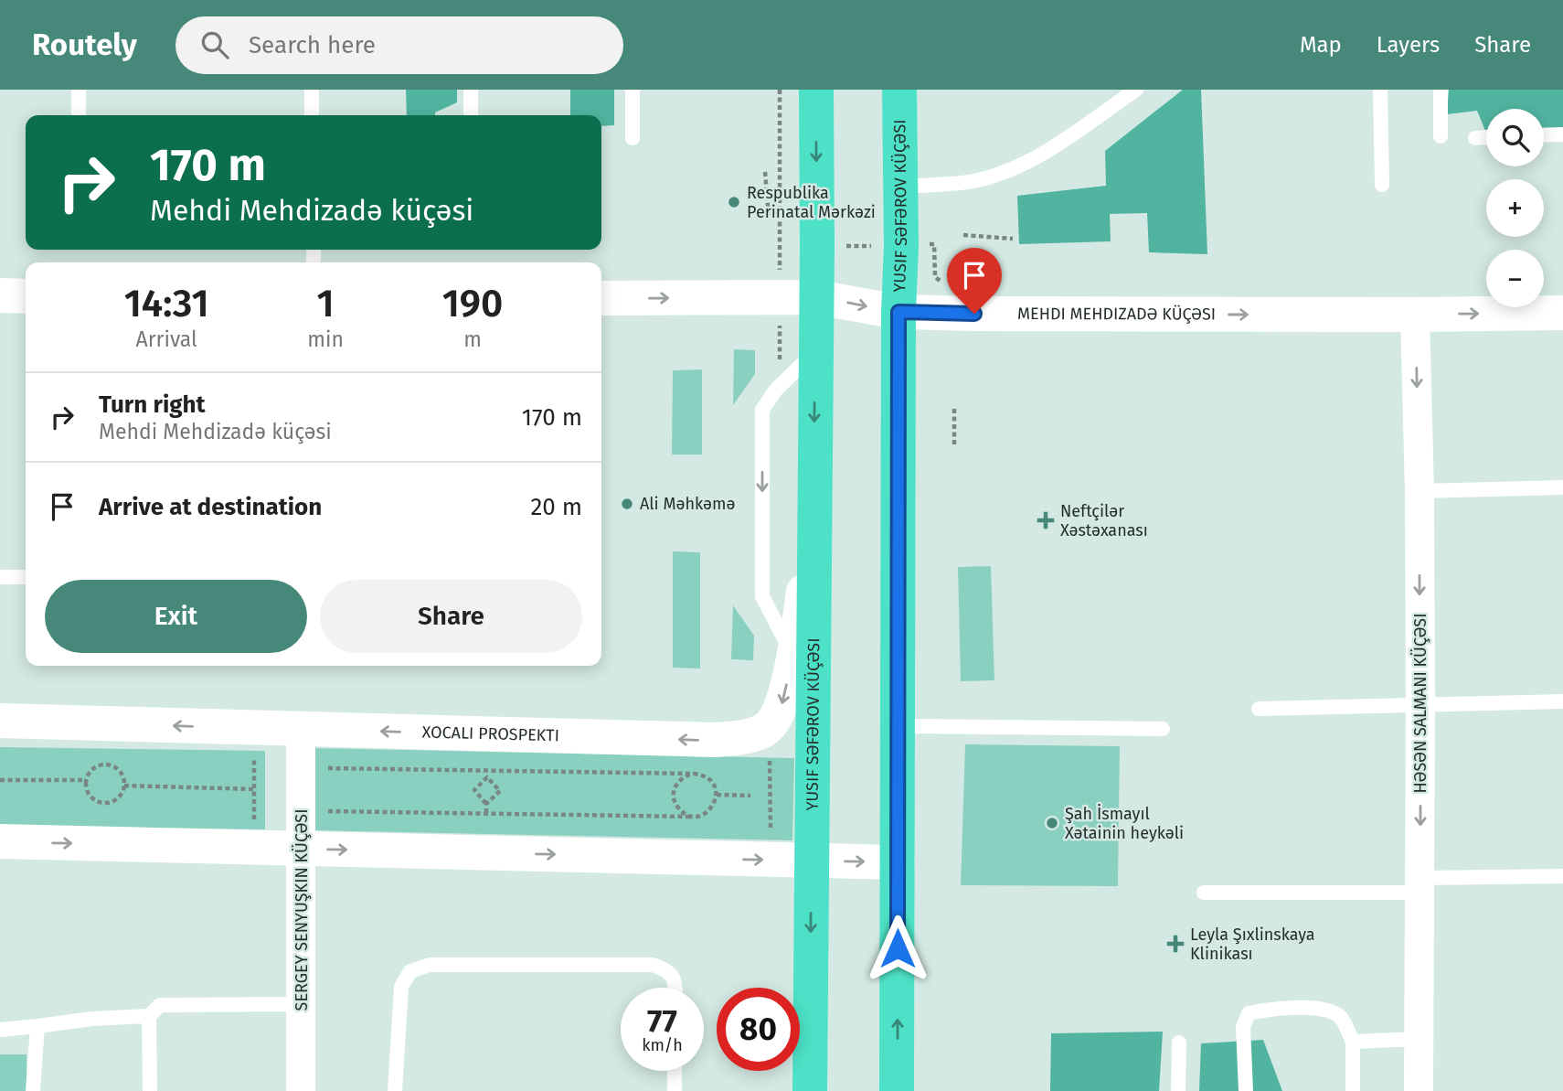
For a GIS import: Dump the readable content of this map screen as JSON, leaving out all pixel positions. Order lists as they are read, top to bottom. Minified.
{"streets":{"highway":["YUSIF SƏFƏROV KÜÇƏSI"],"main road":["MEHDI MEHDIZADƏ KÜÇƏSI"],"street":["HƏSƏN SALMANI KÜÇƏSI","SERGEY SENYUŞKIN KÜÇƏSI"]},"crossings":[["YUSIF SƏFƏROV KÜÇƏSI","MEHDI MEHDIZADƏ KÜÇƏSI"],["MEHDI MEHDIZADƏ KÜÇƏSI","HƏSƏN SALMANI KÜÇƏSI"]],"one_way":["MEHDI MEHDIZADƏ KÜÇƏSI","HƏSƏN SALMANI KÜÇƏSI"],"places":{"other":["Respublika Perinatal Mərkəzi","Ali Məhkəmə","Şah İsmayıl Xətainin heykəli"],"health":["Neftçilər Xəstəxanası","Leyla Şıxlinskaya Klinikası"]},"page":{"header":"Routely","search":"Search here","nav":["Map","Layers","Share"],"map_buttons":["+","−"],"turn":["170 m","Mehdi Mehdizadə küçəsi"],"eta":["14:31","Arrival","1","min","190","m"],"list":[{"name":"Turn right","note":"Mehdi Mehdizadə küçəsi","value":"170 m"},{"name":"Arrive at destination","value":"20 m"}],"buttons":["Exit","Share"],"speed":"77 km/h","limit":"80"}}
